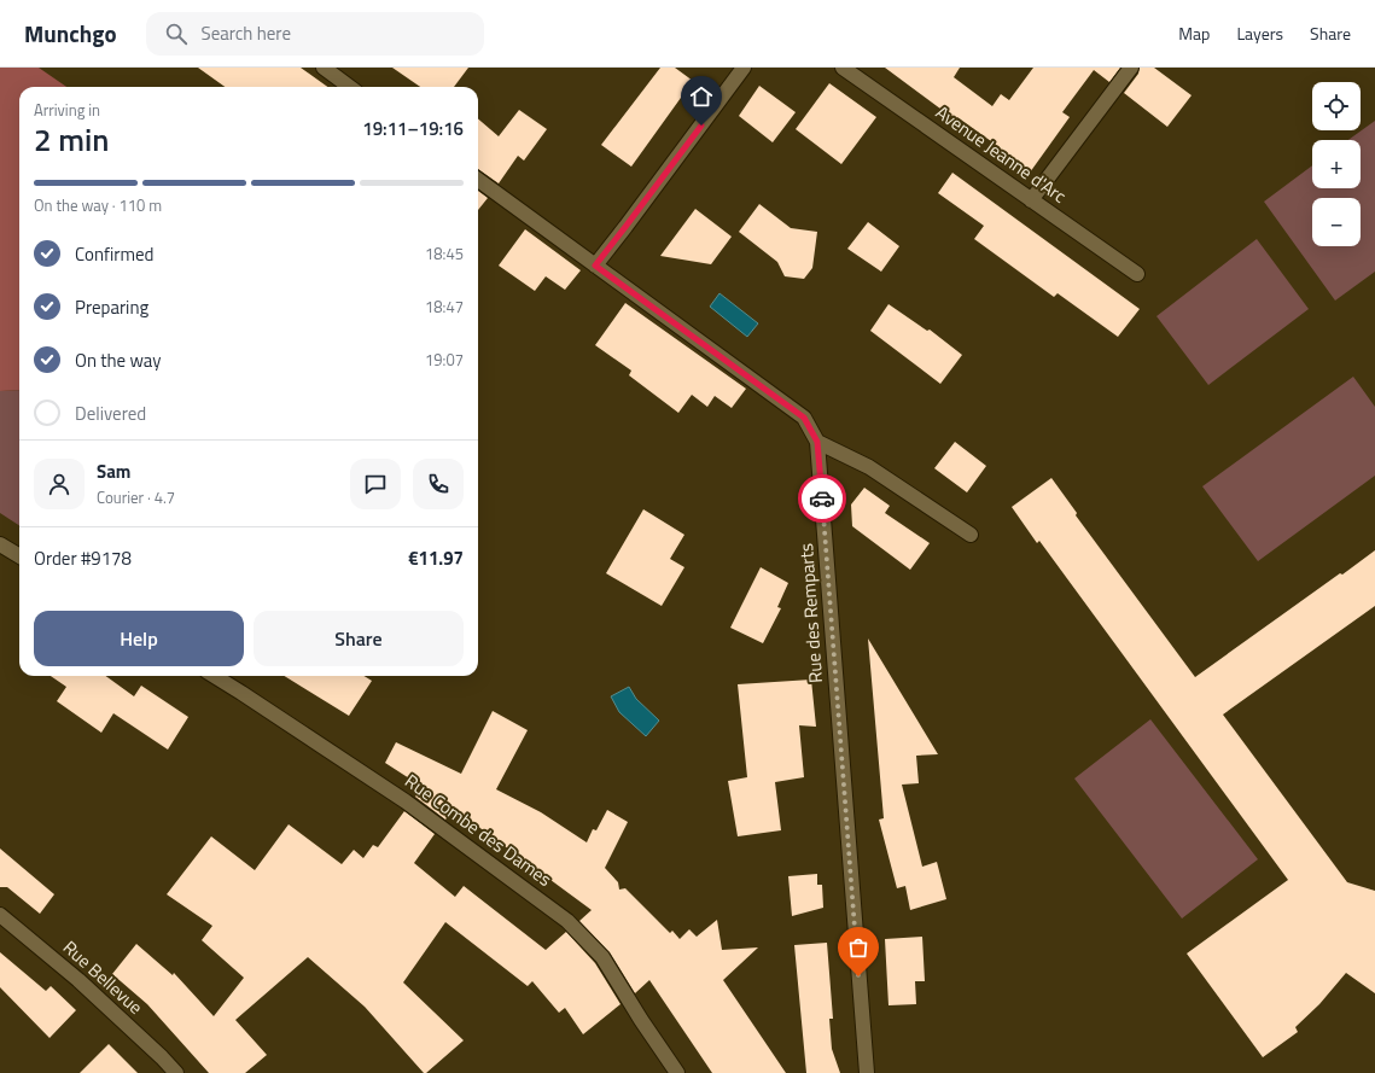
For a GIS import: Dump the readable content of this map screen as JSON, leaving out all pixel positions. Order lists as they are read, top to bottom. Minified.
{"streets":{"street":["Avenue Jeanne d'Arc","Rue des Remparts","Rue Combe des Dames","Rue Bellevue"]},"page":{"header":"Munchgo","search":"Search here","nav":["Map","Layers","Share"],"map_buttons":["+","−"],"heading":["2 min","Arriving in","19:11–19:16"],"panel":["Sam","Courier · 4.7","Order #9178","€11.97"],"bar":"On the way · 110 m","list":[["Confirmed","18:45"],["Preparing","18:47"],["On the way","19:07"],"Delivered"],"buttons":["Help","Share"]}}
